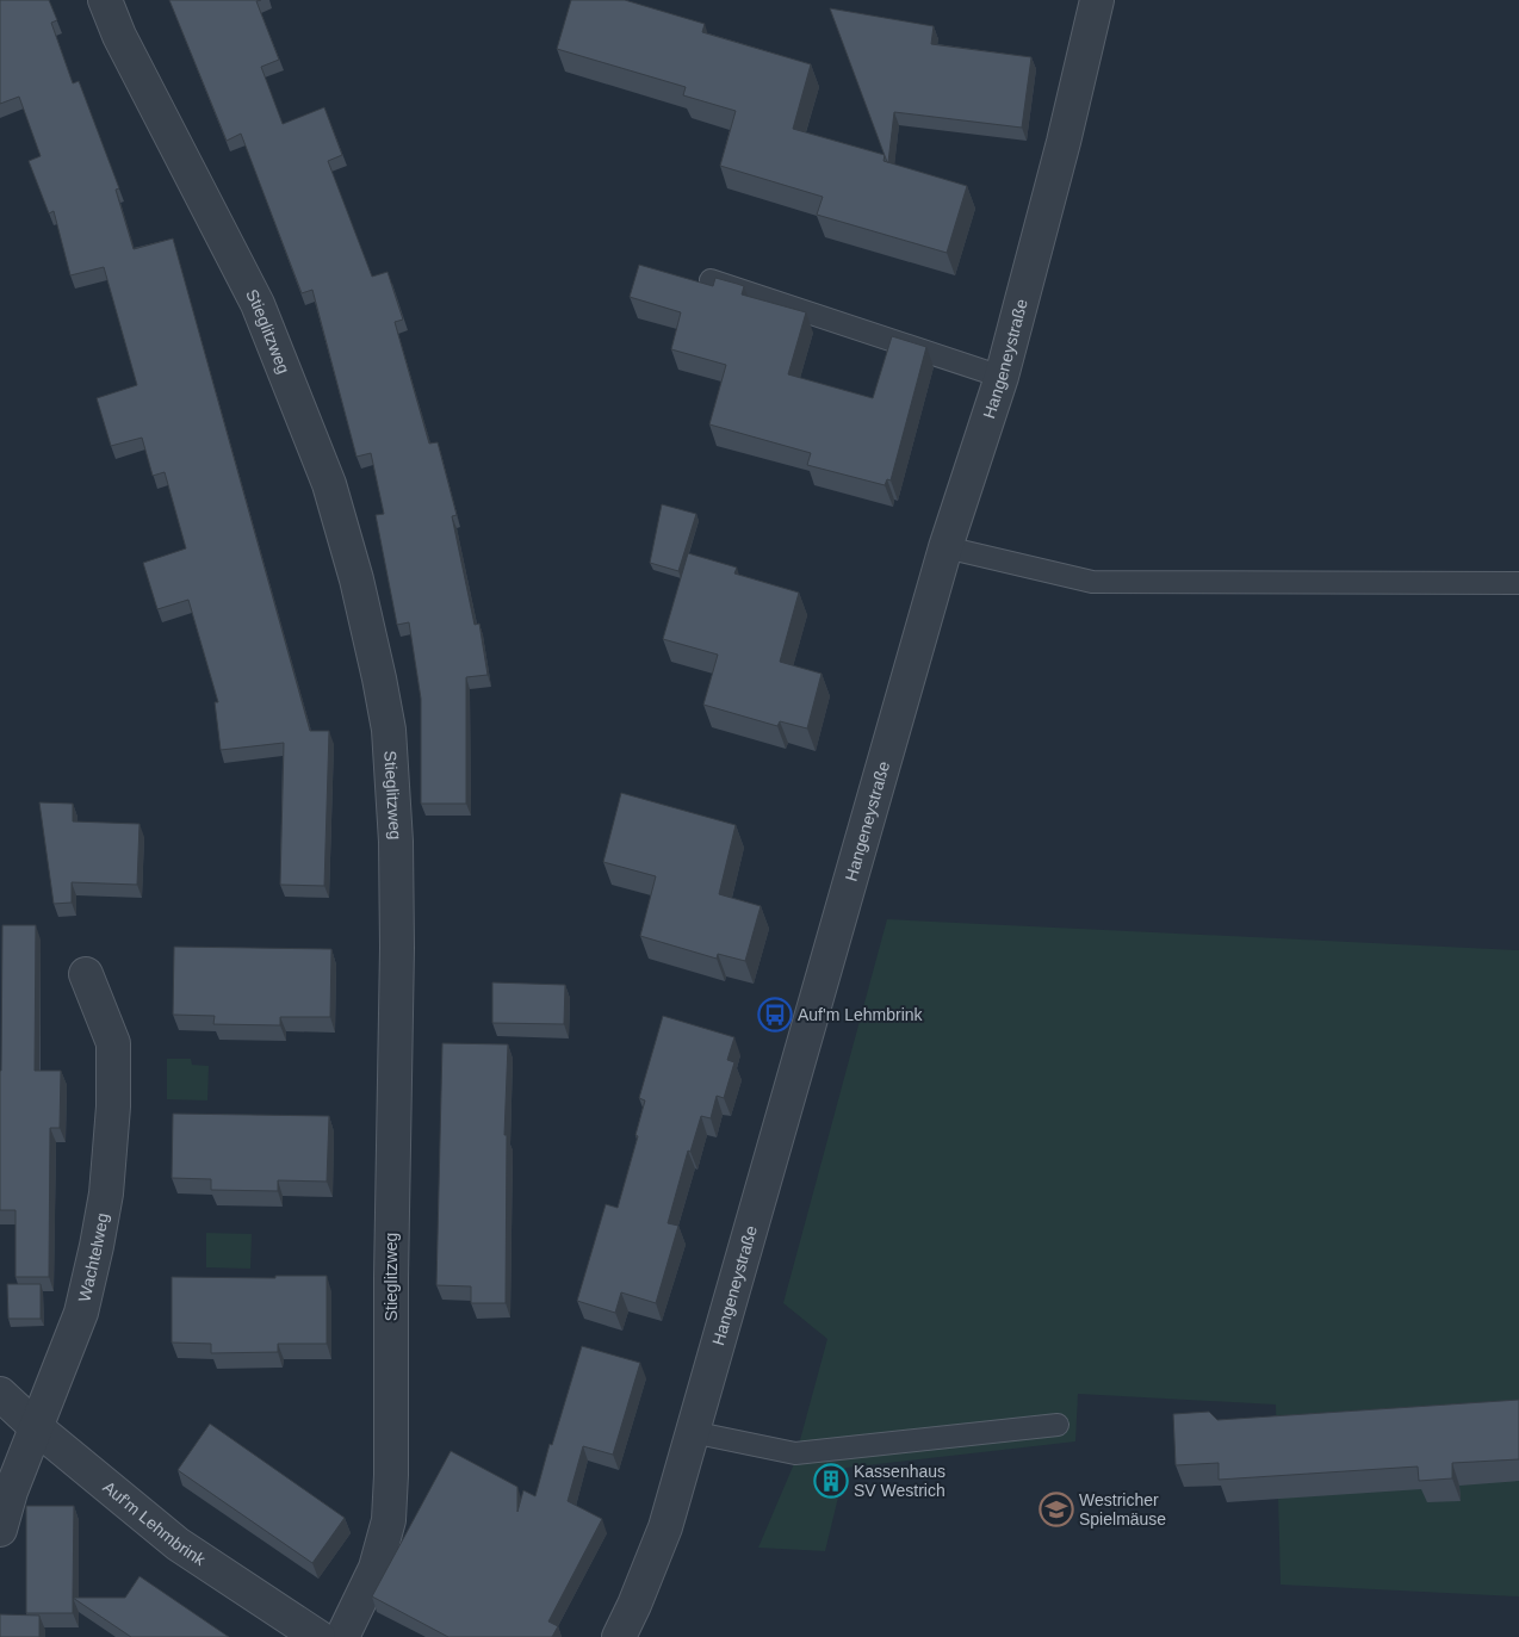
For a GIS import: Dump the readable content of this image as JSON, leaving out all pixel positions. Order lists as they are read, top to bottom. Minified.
{"streets":{"street":["Stieglitzweg","Hangeneystraße","Wachtelweg","Auf'm Lehmbrink"]},"crossings":[["Wachtelweg","Auf'm Lehmbrink"]],"places":{"bus stop":["Auf'm Lehmbrink"],"building":["Kassenhaus SV Westrich"],"school or university":["Westricher Spielmäuse"]}}
